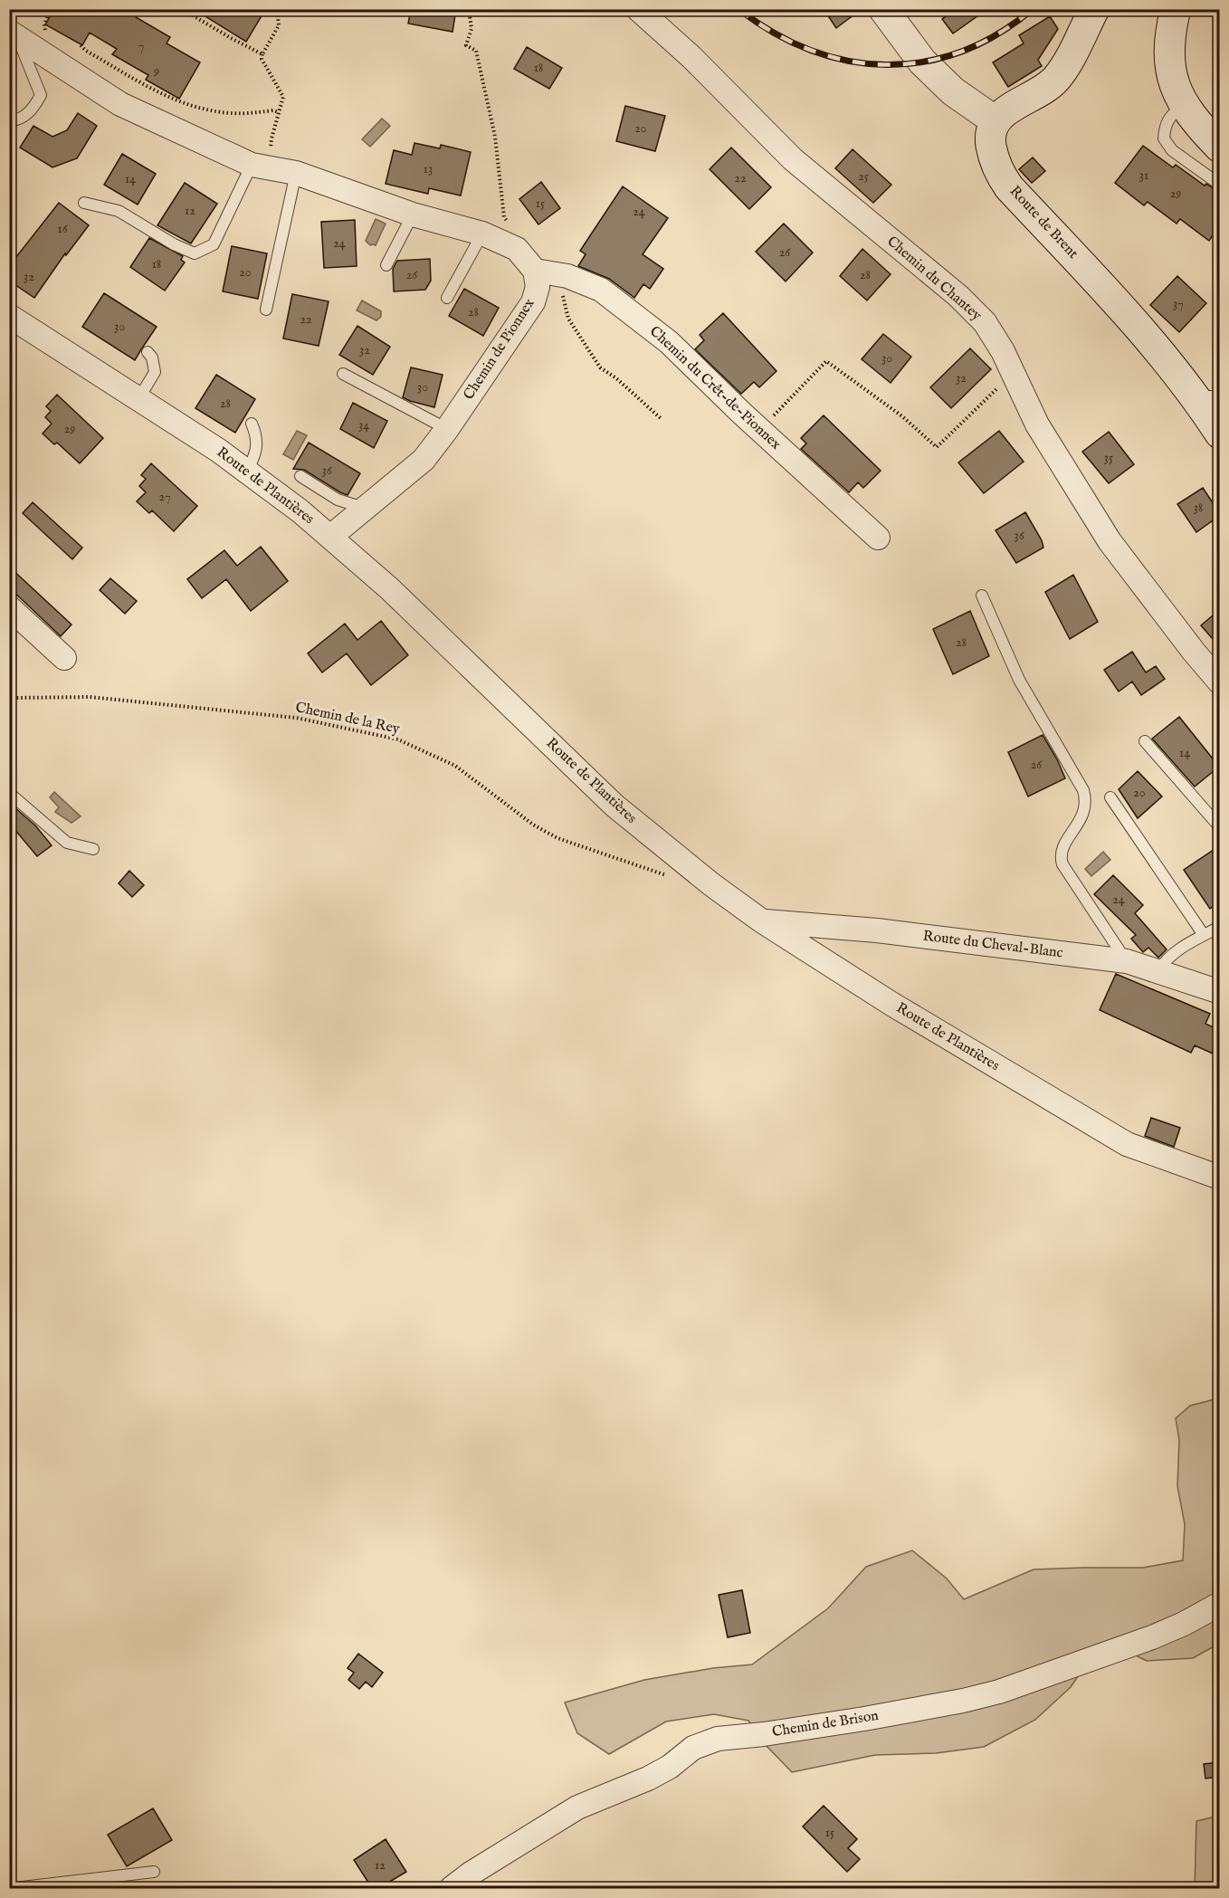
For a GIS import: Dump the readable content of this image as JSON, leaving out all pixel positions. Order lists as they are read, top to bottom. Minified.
{"streets":{"main road":["Route de Brent"],"street":["Chemin du Chantey","Chemin de Pionnex","Chemin du Crêt-de-Pionnex","Route de Plantières","Route du Cheval-Blanc","Chemin de Brison"],"path":["Chemin de la Rey"]},"crossings":[["Chemin de Pionnex","Chemin du Crêt-de-Pionnex"],["Chemin de Pionnex","Route de Plantières"],["Route de Plantières","Route du Cheval-Blanc"]],"house_numbers":["7","18","9","20","13","31","25","22","14","29","15","12","24","16","24","26","18","20","26","28","32","37","28","22","30","32","30","32","30","28","34","29","35","36","27","38","36","28","14","26","20","24","15","12"]}
